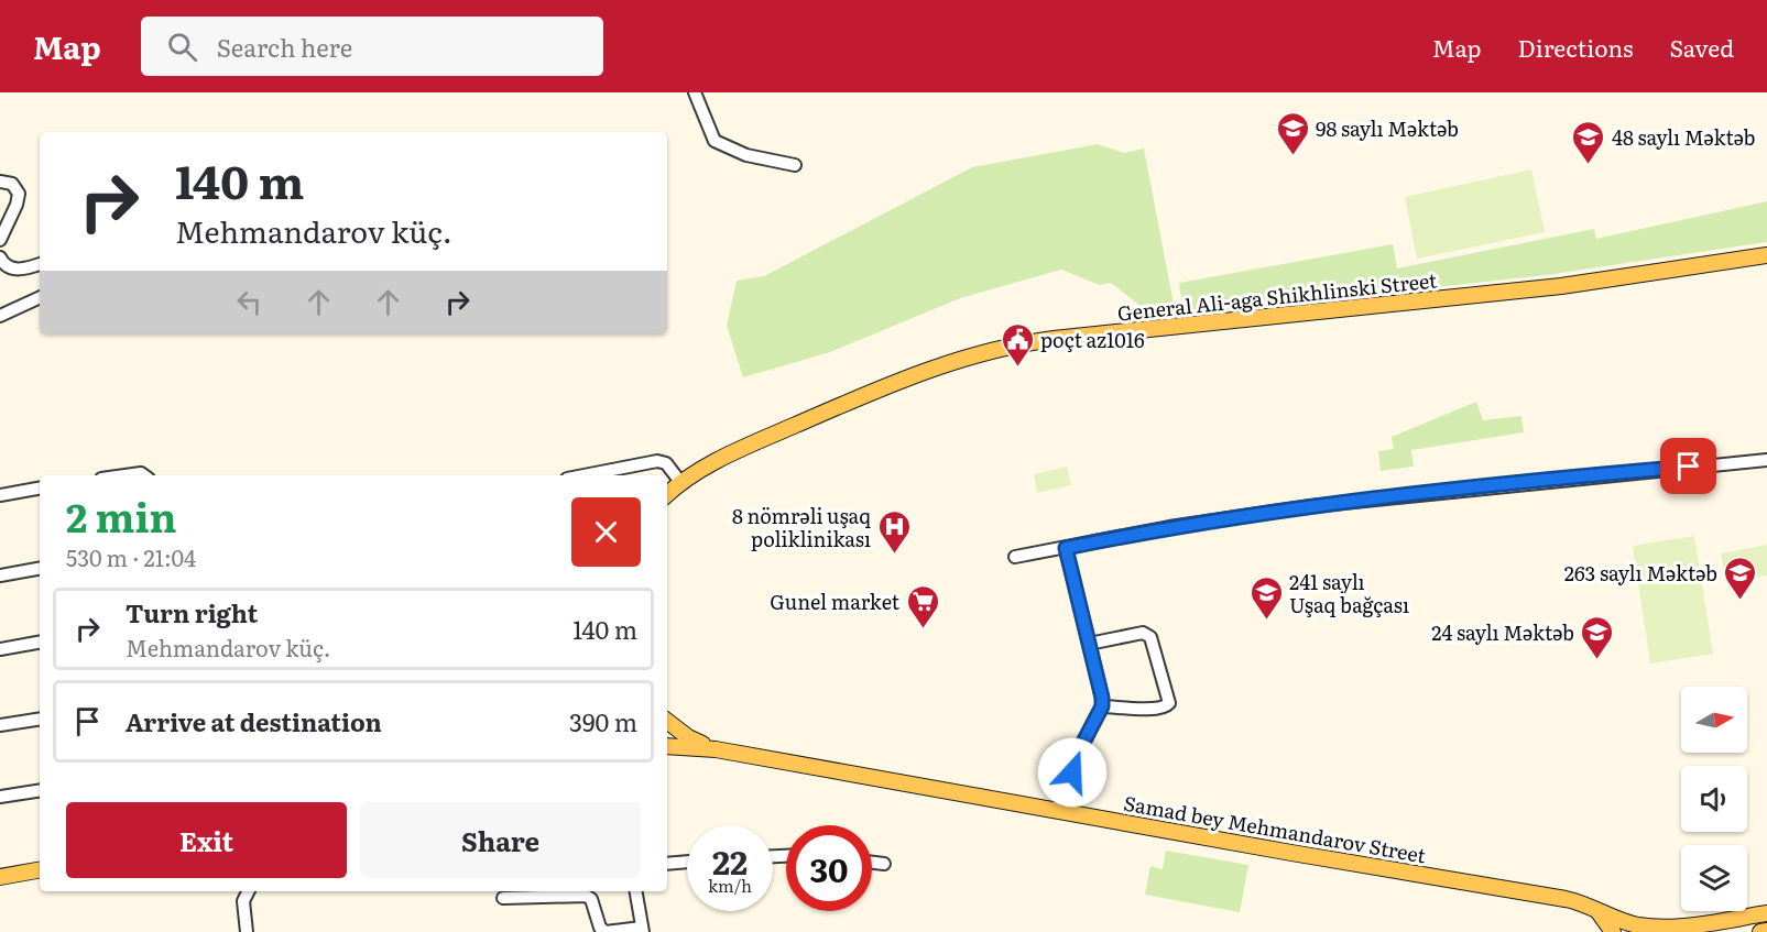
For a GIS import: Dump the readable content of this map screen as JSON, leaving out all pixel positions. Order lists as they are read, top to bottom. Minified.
{"streets":{"main road":["General Ali-aga Shikhlinski Street","Samad bey Mehmandarov Street"]},"places":{"school or university":["98 saylı Məktəb","48 saylı Məktəb","263 saylı Məktəb","241 saylı Uşaq bağçası","24 saylı Məktəb"],"public building":["poçt az1016"],"hospital":["8 nömrəli uşaq poliklinikası"],"supermarket":["Gunel market"]},"north":"right","page":{"header":"Map","search":"Search here","nav":["Map","Directions","Saved"],"turn":["140 m","Mehmandarov küç."],"heading":["2 min","530 m · 21:04"],"list":[{"name":"Turn right","note":"Mehmandarov küç.","value":"140 m"},{"name":"Arrive at destination","value":"390 m"}],"buttons":["Exit","Share"],"speed":"22 km/h","limit":"30"}}
